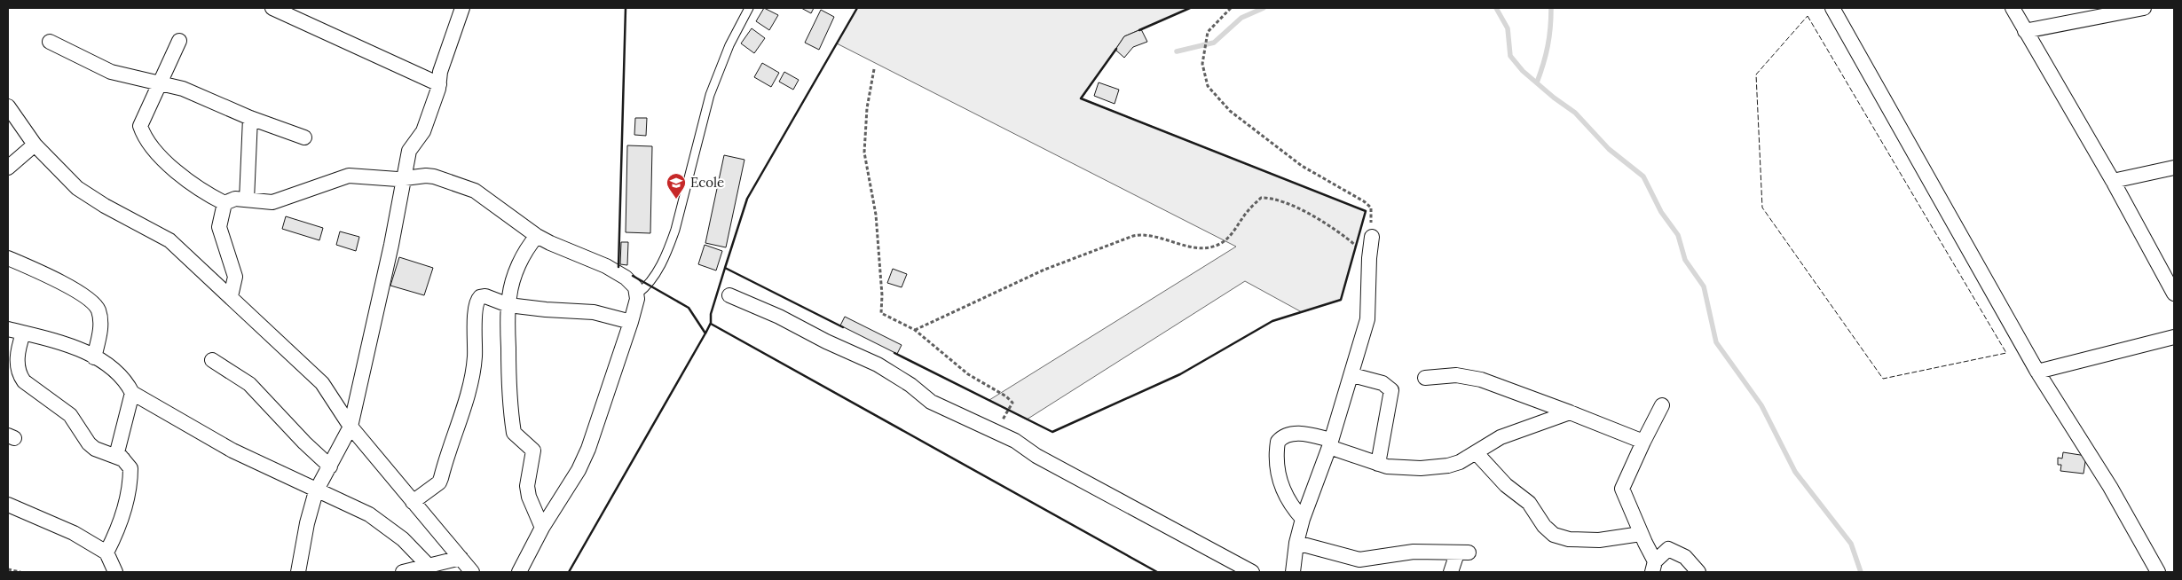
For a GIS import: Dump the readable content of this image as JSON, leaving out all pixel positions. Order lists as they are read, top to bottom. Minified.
{"places":{"school or university":["Ecole"]}}
